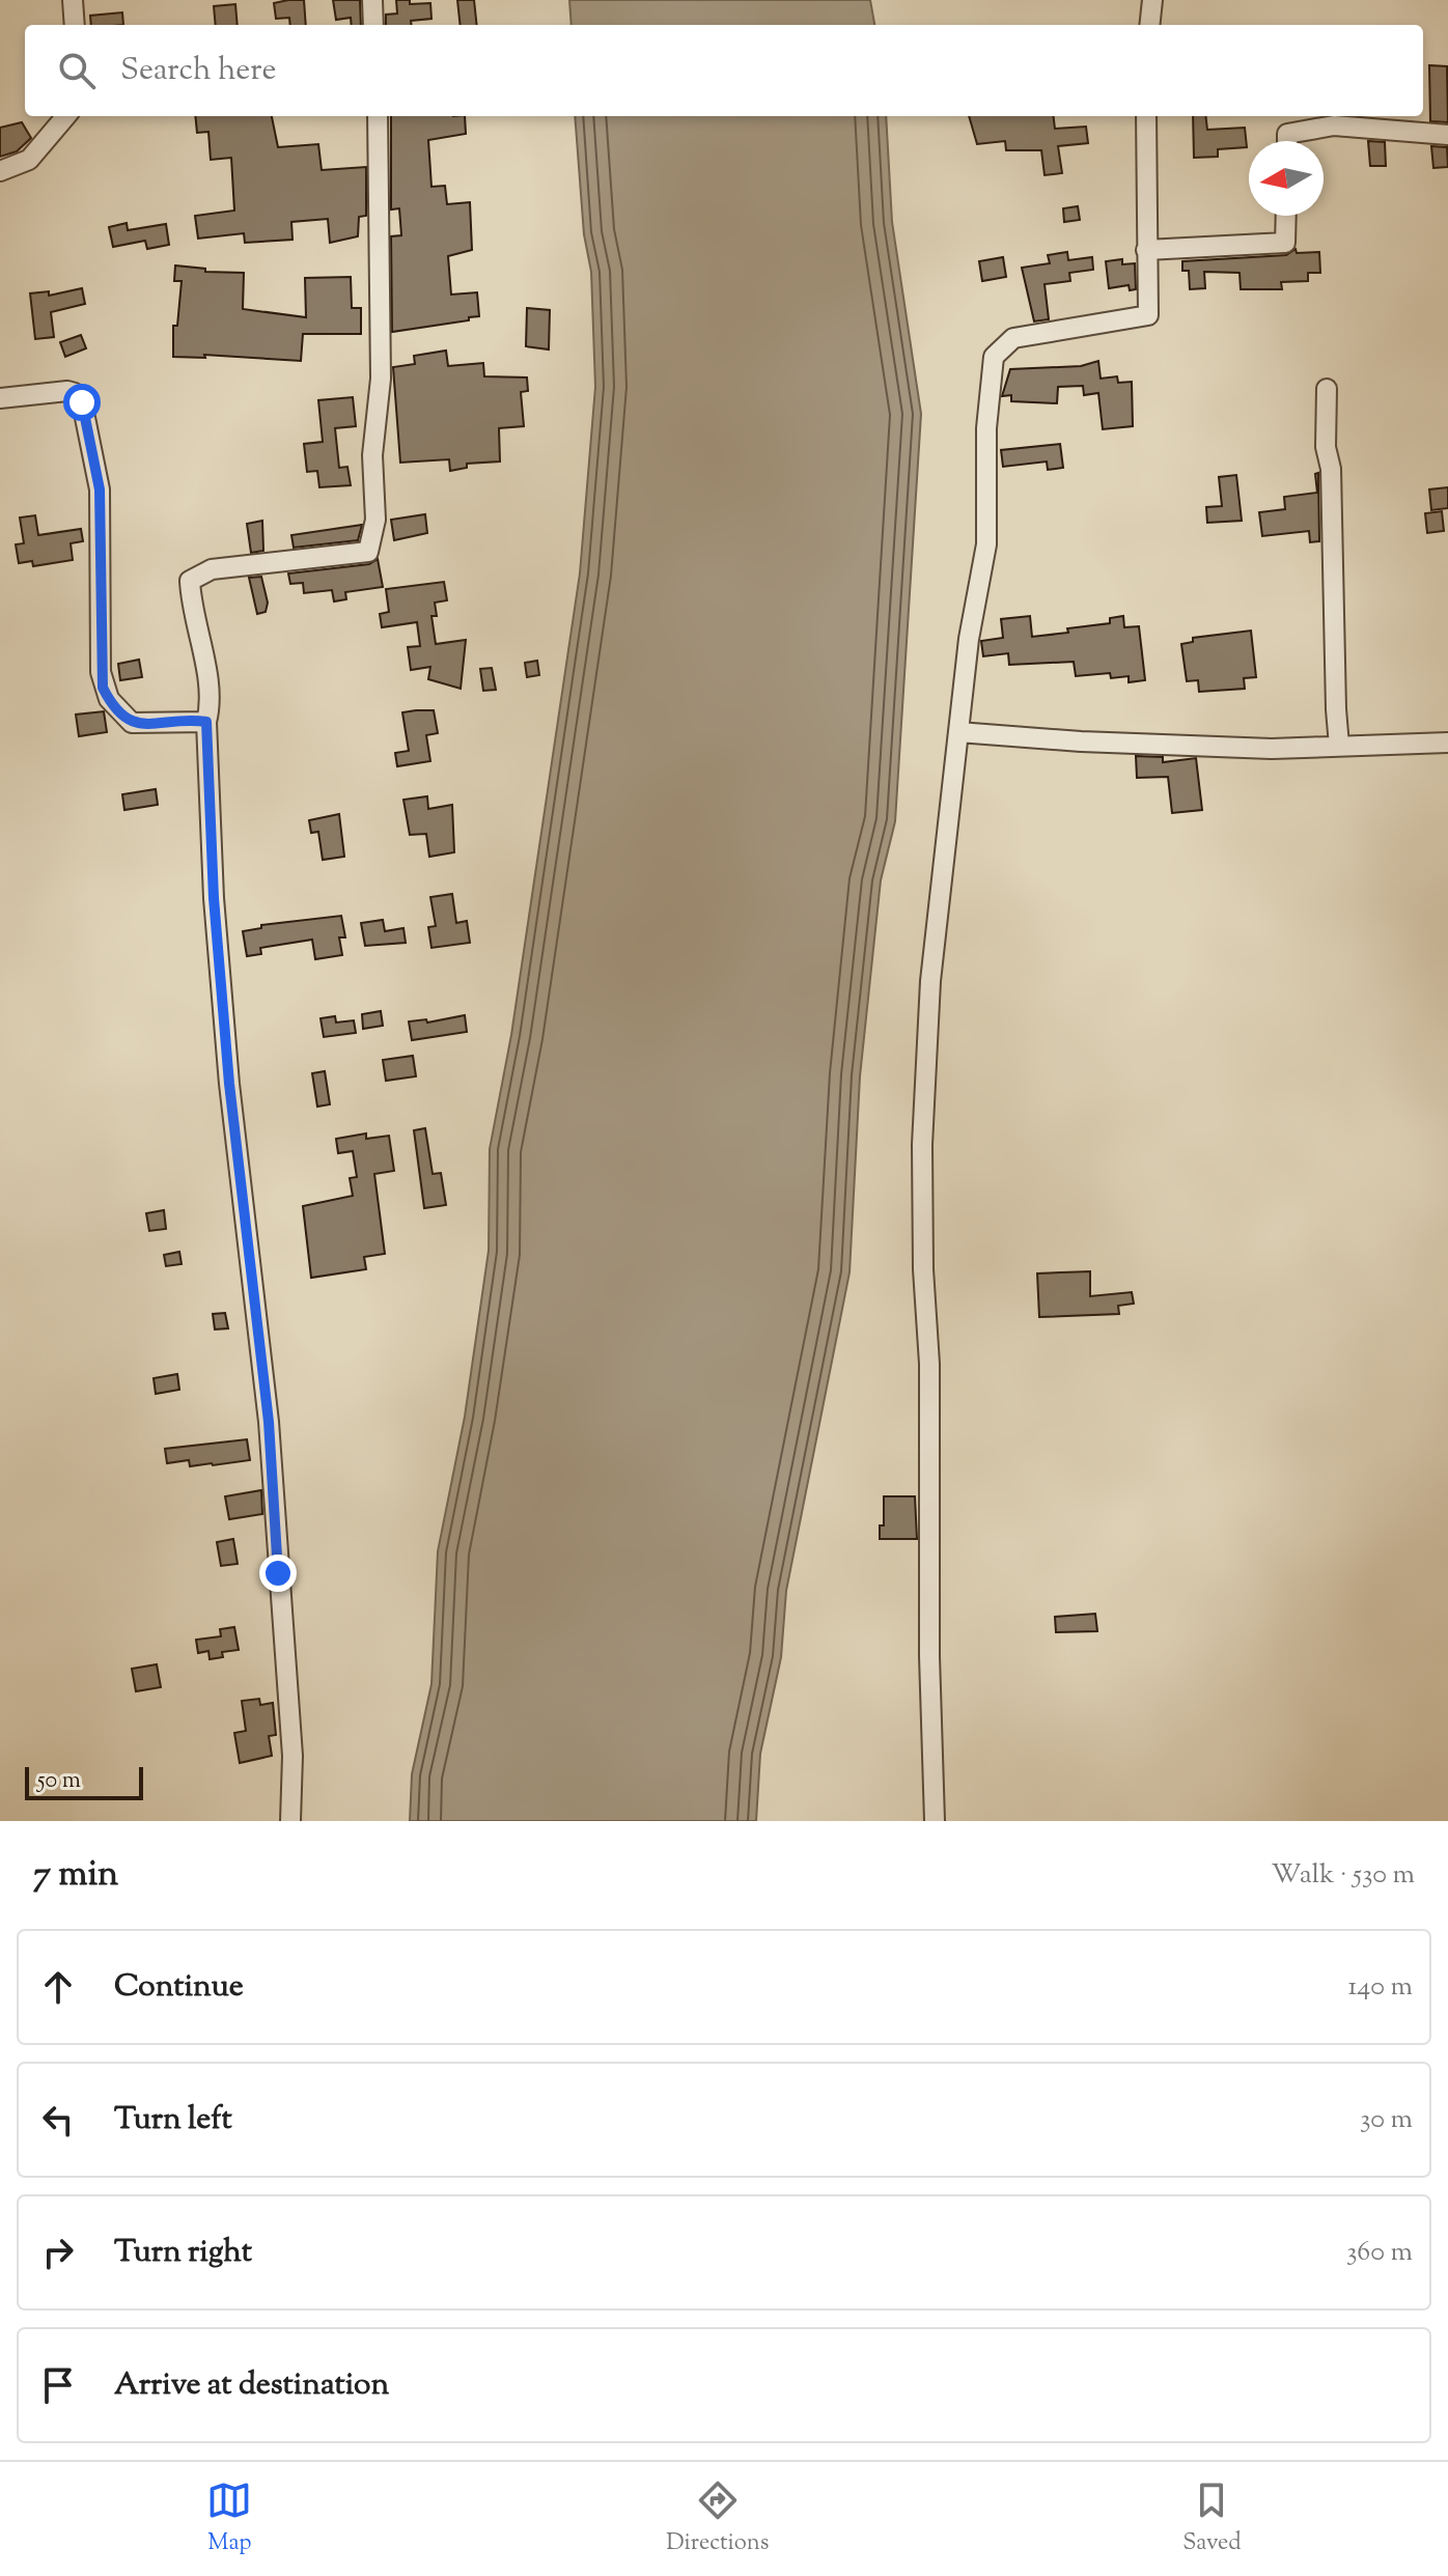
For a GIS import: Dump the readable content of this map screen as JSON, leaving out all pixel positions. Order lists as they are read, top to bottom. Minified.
{"scale_bar":"50 m","north":"left","page":{"search":"Search here","scale":"50 m","heading":["7 min","Walk · 530 m"],"list":[["Continue","140 m"],["Turn left","30 m"],["Turn right","360 m"],"Arrive at destination"],"nav":["Map","Directions","Saved"]}}
